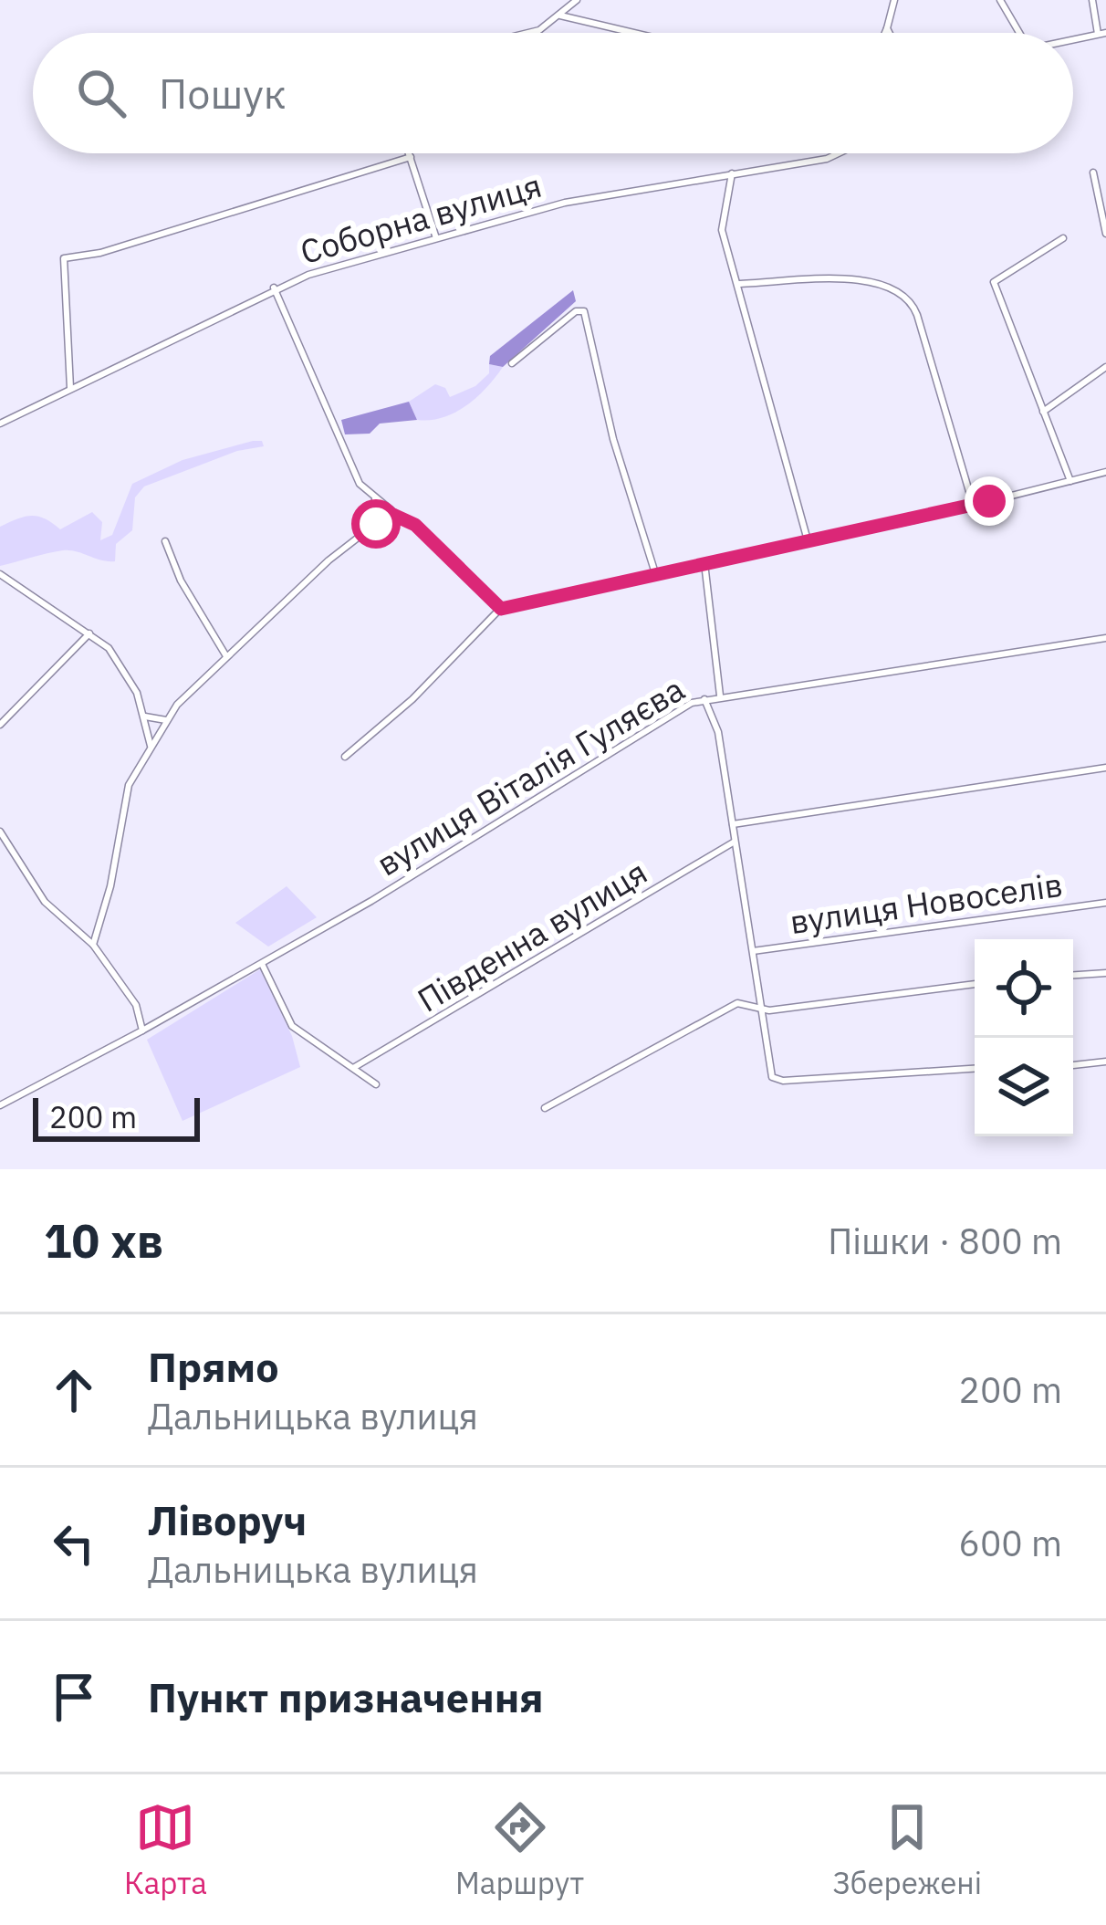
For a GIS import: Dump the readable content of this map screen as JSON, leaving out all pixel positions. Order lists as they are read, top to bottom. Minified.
{"streets":{"street":["Соборна вулиця","вулиця Віталія Гуляєва","вулиця Новоселів","Південна вулиця"]},"scale_bar":"200 m","page":{"search":"Пошук","scale":"200 m","heading":["10 хв","Пішки · 800 m"],"list":[["Прямо","Дальницька вулиця","200 m"],["Ліворуч","Дальницька вулиця","600 m"],"Пункт призначення"],"nav":["Карта","Маршрут","Збережені"]}}
